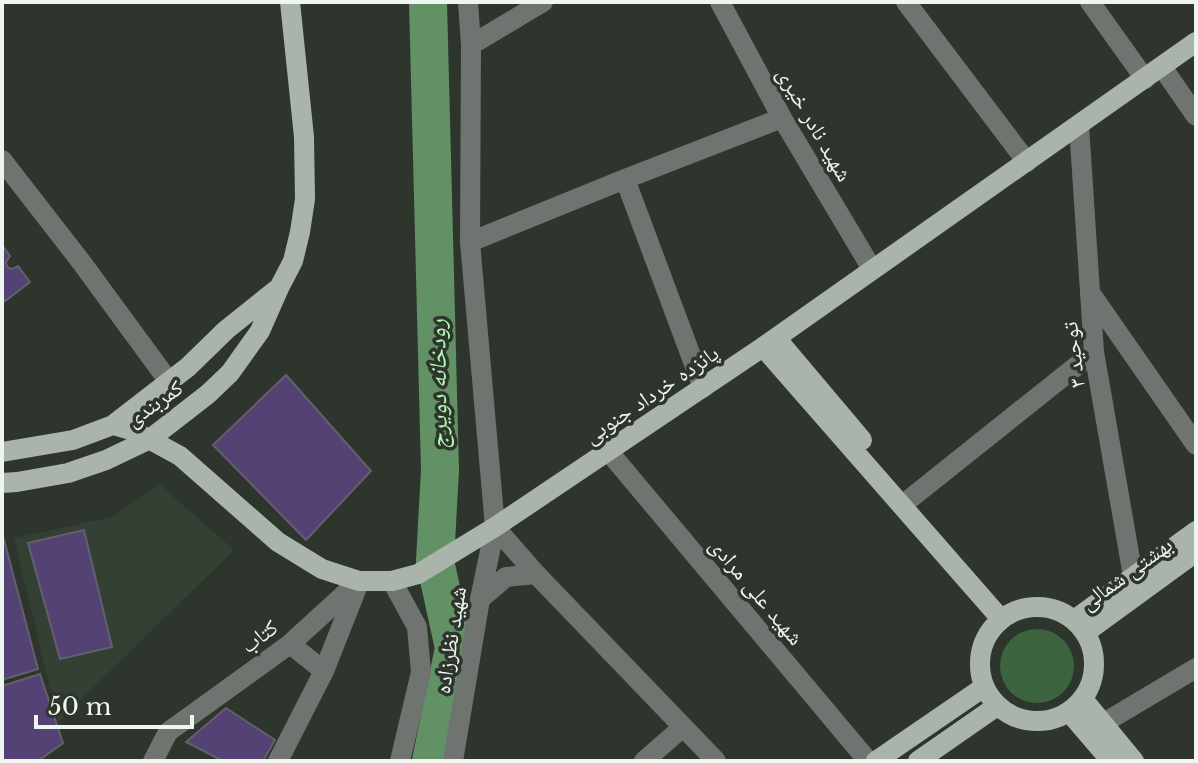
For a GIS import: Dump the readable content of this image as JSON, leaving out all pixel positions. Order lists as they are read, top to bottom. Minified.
{"streets":{"main road":["پانزده خرداد جنوبی","کمربندی","بهشتی شمالی"],"street":["شهید نادر خیری","توحید ۳","شهید علی مرادی","کتاب","شهید نظرزاده"]},"crossings":[["شهید نادر خیری","پانزده خرداد جنوبی"],["توحید ۳","پانزده خرداد جنوبی"],["پانزده خرداد جنوبی","کمربندی"],["پانزده خرداد جنوبی","شهید علی مرادی"],["پانزده خرداد جنوبی","کتاب"],["پانزده خرداد جنوبی","شهید نظرزاده"]],"water":["رودخانه دویرج"],"scale_bar":"50 m"}
